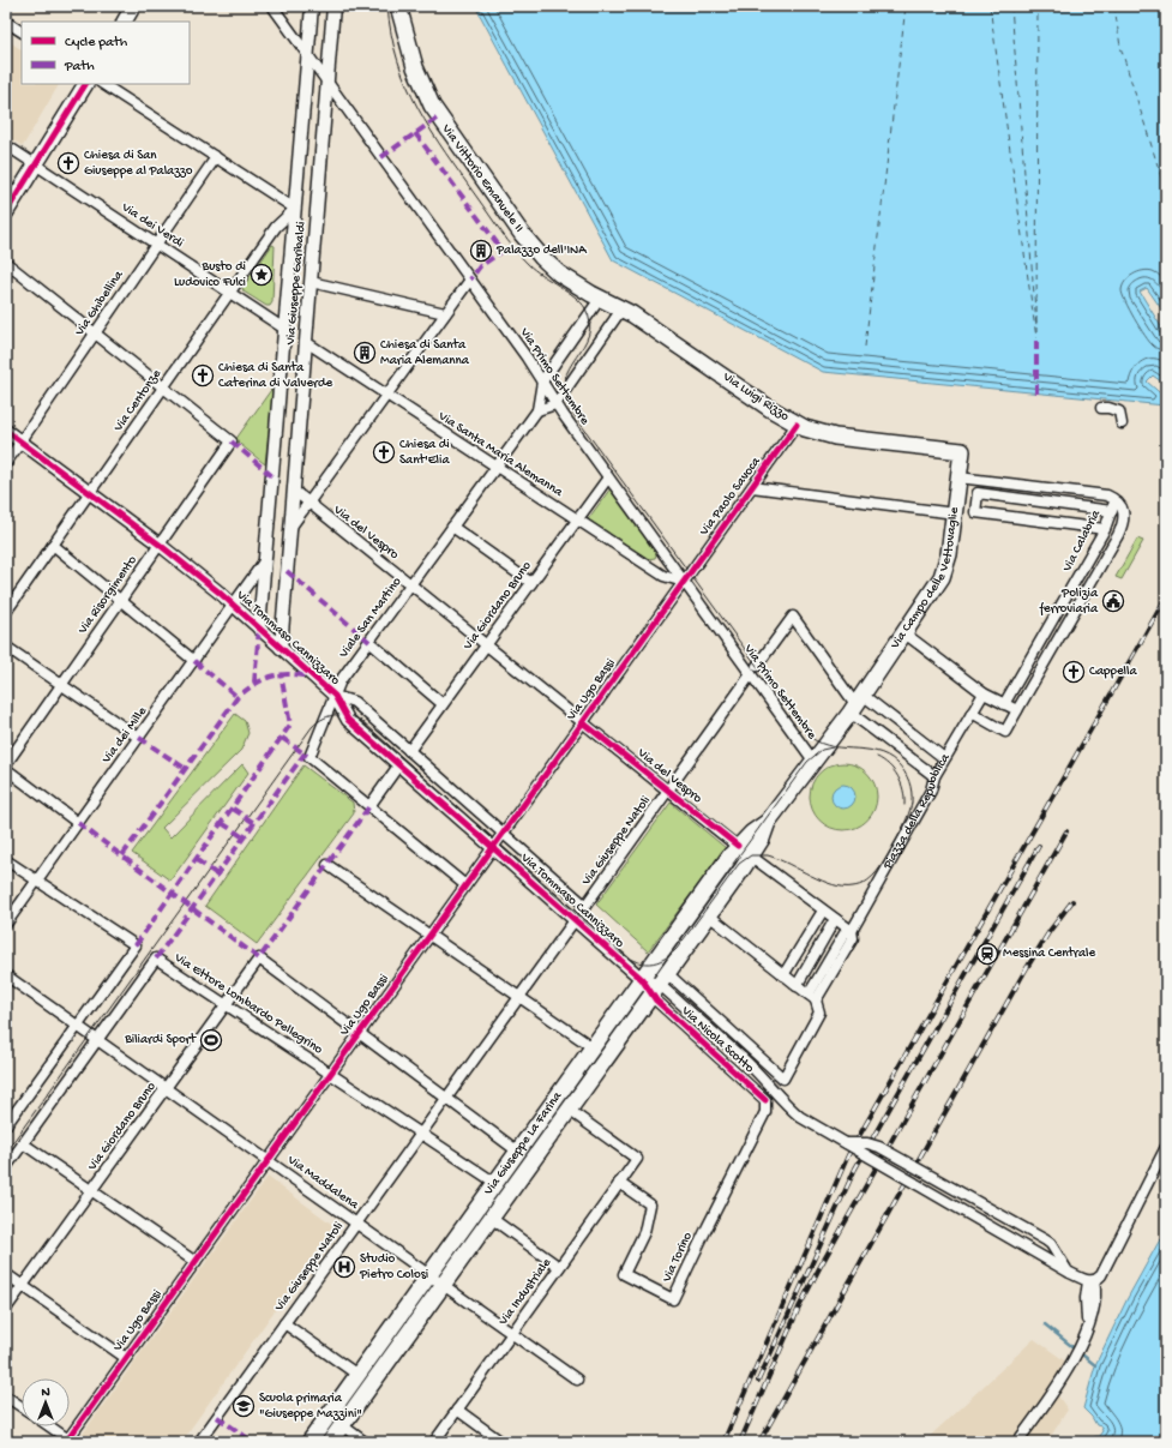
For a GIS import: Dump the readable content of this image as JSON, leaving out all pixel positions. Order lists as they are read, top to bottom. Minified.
{"streets":{"main road":["Via Vittorio Emanuele II","Via Luigi Rizzo","Via Campo delle Vettovaglie","Via Giuseppe La Farina"],"street":["Via dei Verdi","Via Giuseppe Garibaldi","Via Ghibellina","Via Primo Settembre","Via Centonze","Via Santa Maria Alemanna","Via Paolo Savoca","Via del Vespro","Via Calabria","Via Risorgimento","Via Giordano Bruno","Viale San Martino","Via Tommaso Cannizzaro","Via Ugo Bassi","Via dei Mille","Piazza della Repubblica","Via Giuseppe Natoli","Via Ettore Lombardo Pellegrino","Via Nicola Scotto","Via Maddalena","Via Torino","Via Industriale"]},"crossings":[["Via Vittorio Emanuele II","Via Luigi Rizzo"],["Via dei Verdi","Via Giuseppe Garibaldi"],["Via dei Verdi","Via Ghibellina"],["Via dei Verdi","Via Centonze"],["Via Giuseppe Garibaldi","Via Primo Settembre"],["Via Giuseppe Garibaldi","Via Centonze"],["Via Giuseppe Garibaldi","Via Santa Maria Alemanna"],["Via Giuseppe Garibaldi","Via del Vespro"],["Via Giuseppe Garibaldi","Via Tommaso Cannizzaro"],["Via Giuseppe Garibaldi","Via dei Mille"],["Via Ghibellina","Via Tommaso Cannizzaro"],["Via Primo Settembre","Via Santa Maria Alemanna"],["Via Primo Settembre","Via Paolo Savoca"],["Via Primo Settembre","Via Giordano Bruno"],["Via Primo Settembre","Via Ugo Bassi"],["Via Primo Settembre","Via Giuseppe Natoli"],["Via Luigi Rizzo","Via Paolo Savoca"],["Via Luigi Rizzo","Via Campo delle Vettovaglie"],["Via Centonze","Via Risorgimento"],["Via Centonze","Via Tommaso Cannizzaro"],["Via Santa Maria Alemanna","Via Paolo Savoca"],["Via Santa Maria Alemanna","Via Giordano Bruno"],["Via Santa Maria Alemanna","Viale San Martino"],["Via Santa Maria Alemanna","Via Ugo Bassi"],["Via Paolo Savoca","Via Ugo Bassi"],["Via del Vespro","Via Giordano Bruno"],["Via del Vespro","Viale San Martino"],["Via del Vespro","Via Ugo Bassi"],["Via del Vespro","Via Giuseppe Natoli"],["Via del Vespro","Via Giuseppe La Farina"],["Via Campo delle Vettovaglie","Piazza della Repubblica"],["Via Campo delle Vettovaglie","Via Giuseppe Natoli"],["Via Risorgimento","Via Tommaso Cannizzaro"],["Via Giordano Bruno","Via Tommaso Cannizzaro"],["Via Giordano Bruno","Via Ugo Bassi"],["Via Giordano Bruno","Via Ettore Lombardo Pellegrino"],["Via Giordano Bruno","Via Maddalena"],["Viale San Martino","Via Tommaso Cannizzaro"],["Via Tommaso Cannizzaro","Via Ugo Bassi"],["Via Tommaso Cannizzaro","Via dei Mille"],["Via Tommaso Cannizzaro","Via Giuseppe Natoli"],["Via Tommaso Cannizzaro","Via Giuseppe La Farina"],["Via Ugo Bassi","Via Ettore Lombardo Pellegrino"],["Via Ugo Bassi","Via Maddalena"],["Piazza della Repubblica","Via Giuseppe Natoli"],["Via Giuseppe Natoli","Via Ettore Lombardo Pellegrino"],["Via Giuseppe Natoli","Via Maddalena"],["Via Ettore Lombardo Pellegrino","Via Giuseppe La Farina"],["Via Ettore Lombardo Pellegrino","Via Maddalena"],["Via Nicola Scotto","Via Giuseppe La Farina"],["Via Nicola Scotto","Via Torino"],["Via Giuseppe La Farina","Via Maddalena"],["Via Giuseppe La Farina","Via Industriale"],["Via Maddalena","Via Industriale"],["Via Torino","Via Industriale"]],"places":{"church":["Chiesa di San Giuseppe al Palazzo","Chiesa di Santa Caterina di Valverde","Chiesa di Sant'Elia","Cappella"],"building":["Palazzo dell'INA","Chiesa di Santa Maria Alemanna"],"place":["Busto di Ludovico Fulci"],"public building":["Polizia ferroviaria"],"station":["Messina Centrale"],"sports":["Biliardi Sport"],"hospital":["Studio Pietro Colosi"],"school or university":["Scuola primaria \"Giuseppe Mazzini\""]},"legend":["Cycle path","Path"],"north":"top"}
